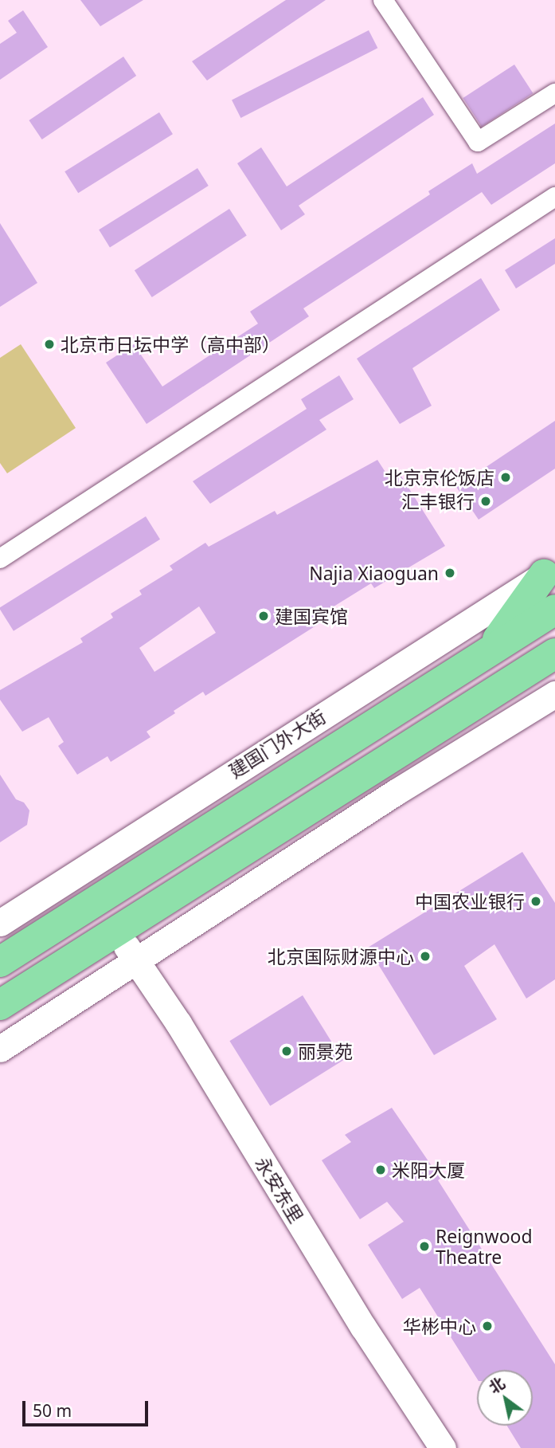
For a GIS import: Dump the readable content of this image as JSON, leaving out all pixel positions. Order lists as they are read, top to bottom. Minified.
{"streets":{"highway":["建国门外大街"],"street":["永安东里"]},"places":["北京市日坛中学（高中部）","北京京伦饭店","汇丰银行","Najia Xiaoguan","建国宾馆","中国农业银行","北京国际财源中心","丽景苑","米阳大厦","Reignwood Theatre","华彬中心"],"scale_bar":"50 m","north":"top left"}
